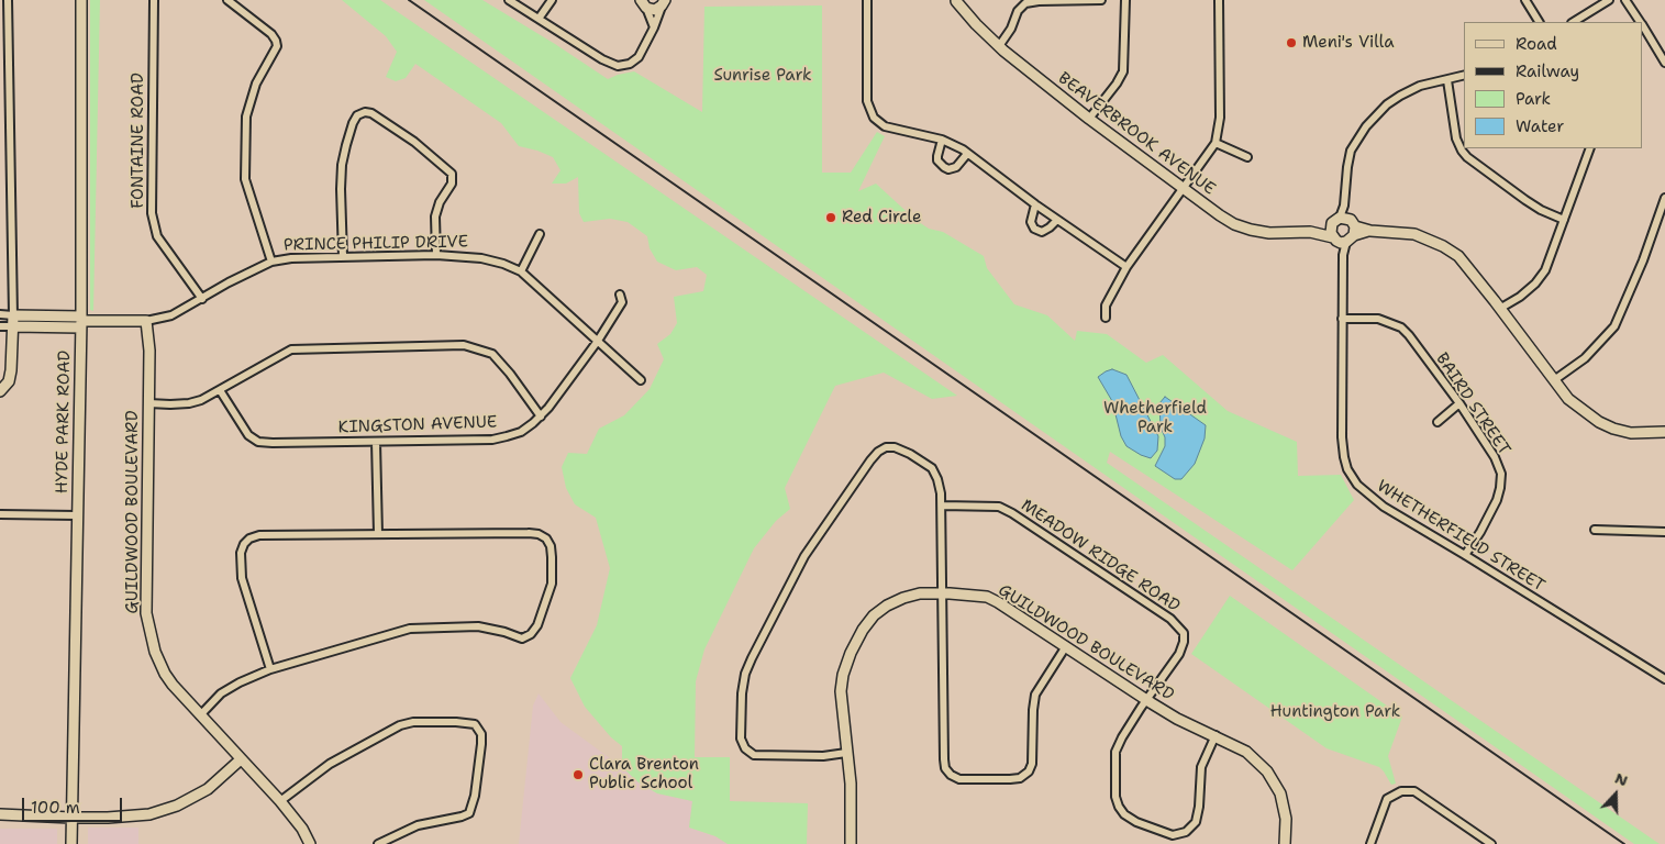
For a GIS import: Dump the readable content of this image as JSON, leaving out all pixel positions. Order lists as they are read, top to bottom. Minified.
{"streets":{"street":["BEAVERBROOK AVENUE","FONTAINE ROAD","PRINCE PHILIP DRIVE","BAIRD STREET","HYDE PARK ROAD","KINGSTON AVENUE","GUILDWOOD BOULEVARD","WHETHERFIELD STREET","MEADOW RIDGE ROAD"]},"crossings":[["BEAVERBROOK AVENUE","WHETHERFIELD STREET"],["FONTAINE ROAD","PRINCE PHILIP DRIVE"],["PRINCE PHILIP DRIVE","HYDE PARK ROAD"],["PRINCE PHILIP DRIVE","KINGSTON AVENUE"],["PRINCE PHILIP DRIVE","GUILDWOOD BOULEVARD"],["BAIRD STREET","WHETHERFIELD STREET"],["GUILDWOOD BOULEVARD","MEADOW RIDGE ROAD"]],"parks":["Sunrise Park","Whetherfield Park","Huntington Park"],"places":["Meni's Villa","Red Circle","Clara Brenton Public School"],"legend":["Road","Railway","Park","Water"],"scale_bar":"100 m","north":"top"}
